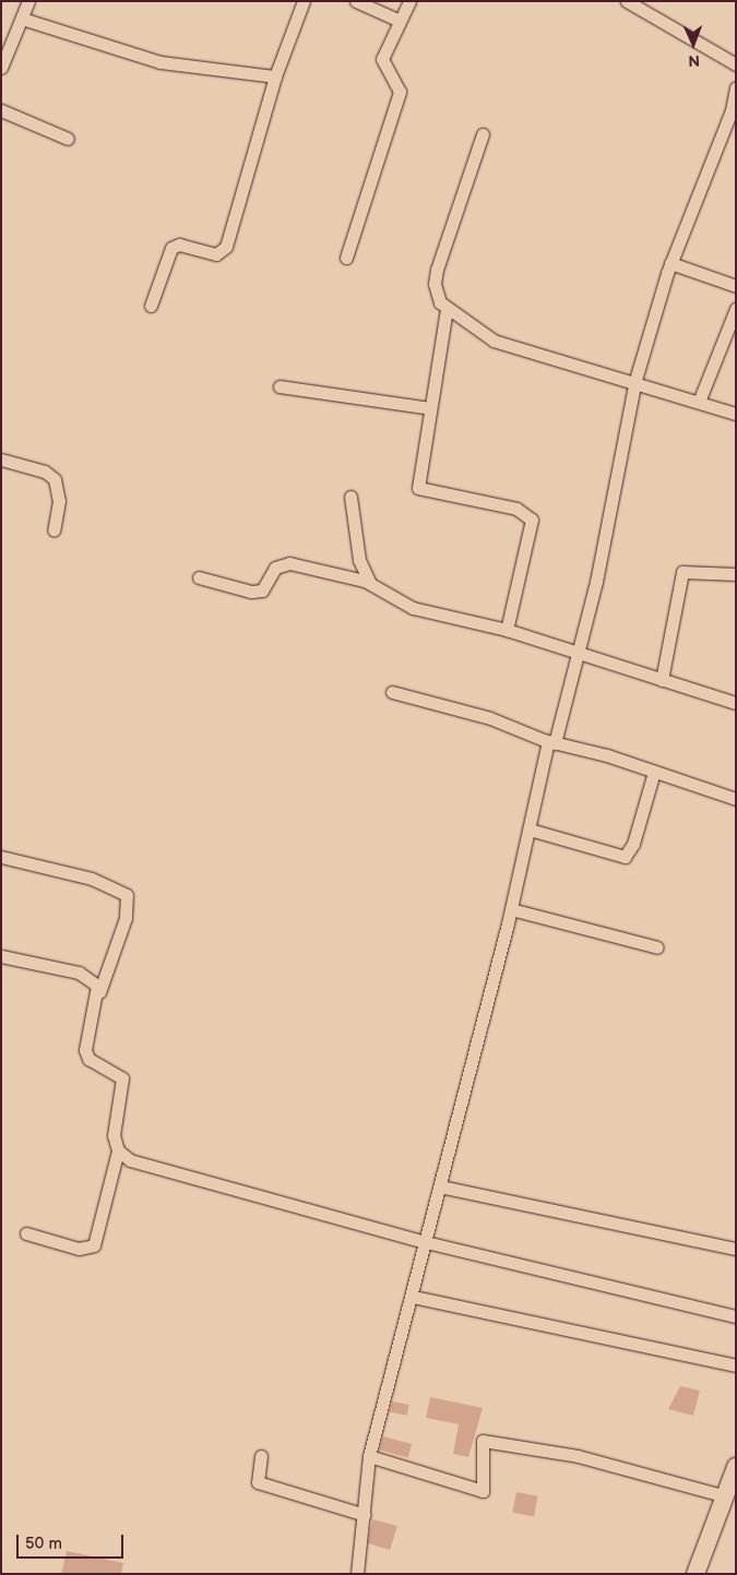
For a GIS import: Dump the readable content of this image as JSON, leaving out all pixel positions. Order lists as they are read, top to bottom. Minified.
{"scale_bar":"50 m","north":"bottom"}
